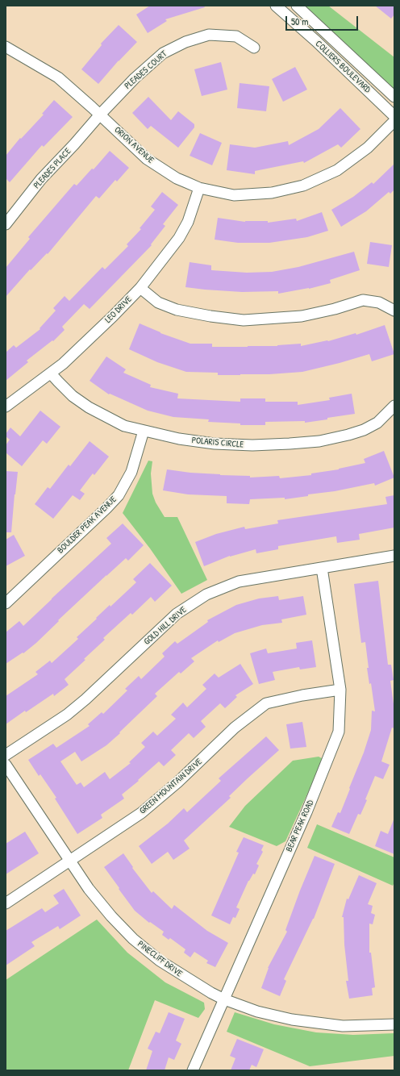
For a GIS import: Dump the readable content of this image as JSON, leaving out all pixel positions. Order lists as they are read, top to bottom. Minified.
{"streets":{"street":["COLLIERS BOULEVARD","PLEADES COURT","ORION AVENUE","PLEADES PLACE","LEO DRIVE","POLARIS CIRCLE","BOULDER PEAK AVENUE","GOLD HILL DRIVE","GREEN MOUNTAIN DRIVE","BEAR PEAK ROAD","PINECLIFF DRIVE"]},"crossings":[["PLEADES COURT","ORION AVENUE"],["PLEADES COURT","PLEADES PLACE"],["ORION AVENUE","PLEADES PLACE"],["ORION AVENUE","LEO DRIVE"],["LEO DRIVE","POLARIS CIRCLE"],["POLARIS CIRCLE","BOULDER PEAK AVENUE"],["GOLD HILL DRIVE","BEAR PEAK ROAD"],["GREEN MOUNTAIN DRIVE","BEAR PEAK ROAD"],["GREEN MOUNTAIN DRIVE","PINECLIFF DRIVE"],["BEAR PEAK ROAD","PINECLIFF DRIVE"]],"scale_bar":"50 m"}
